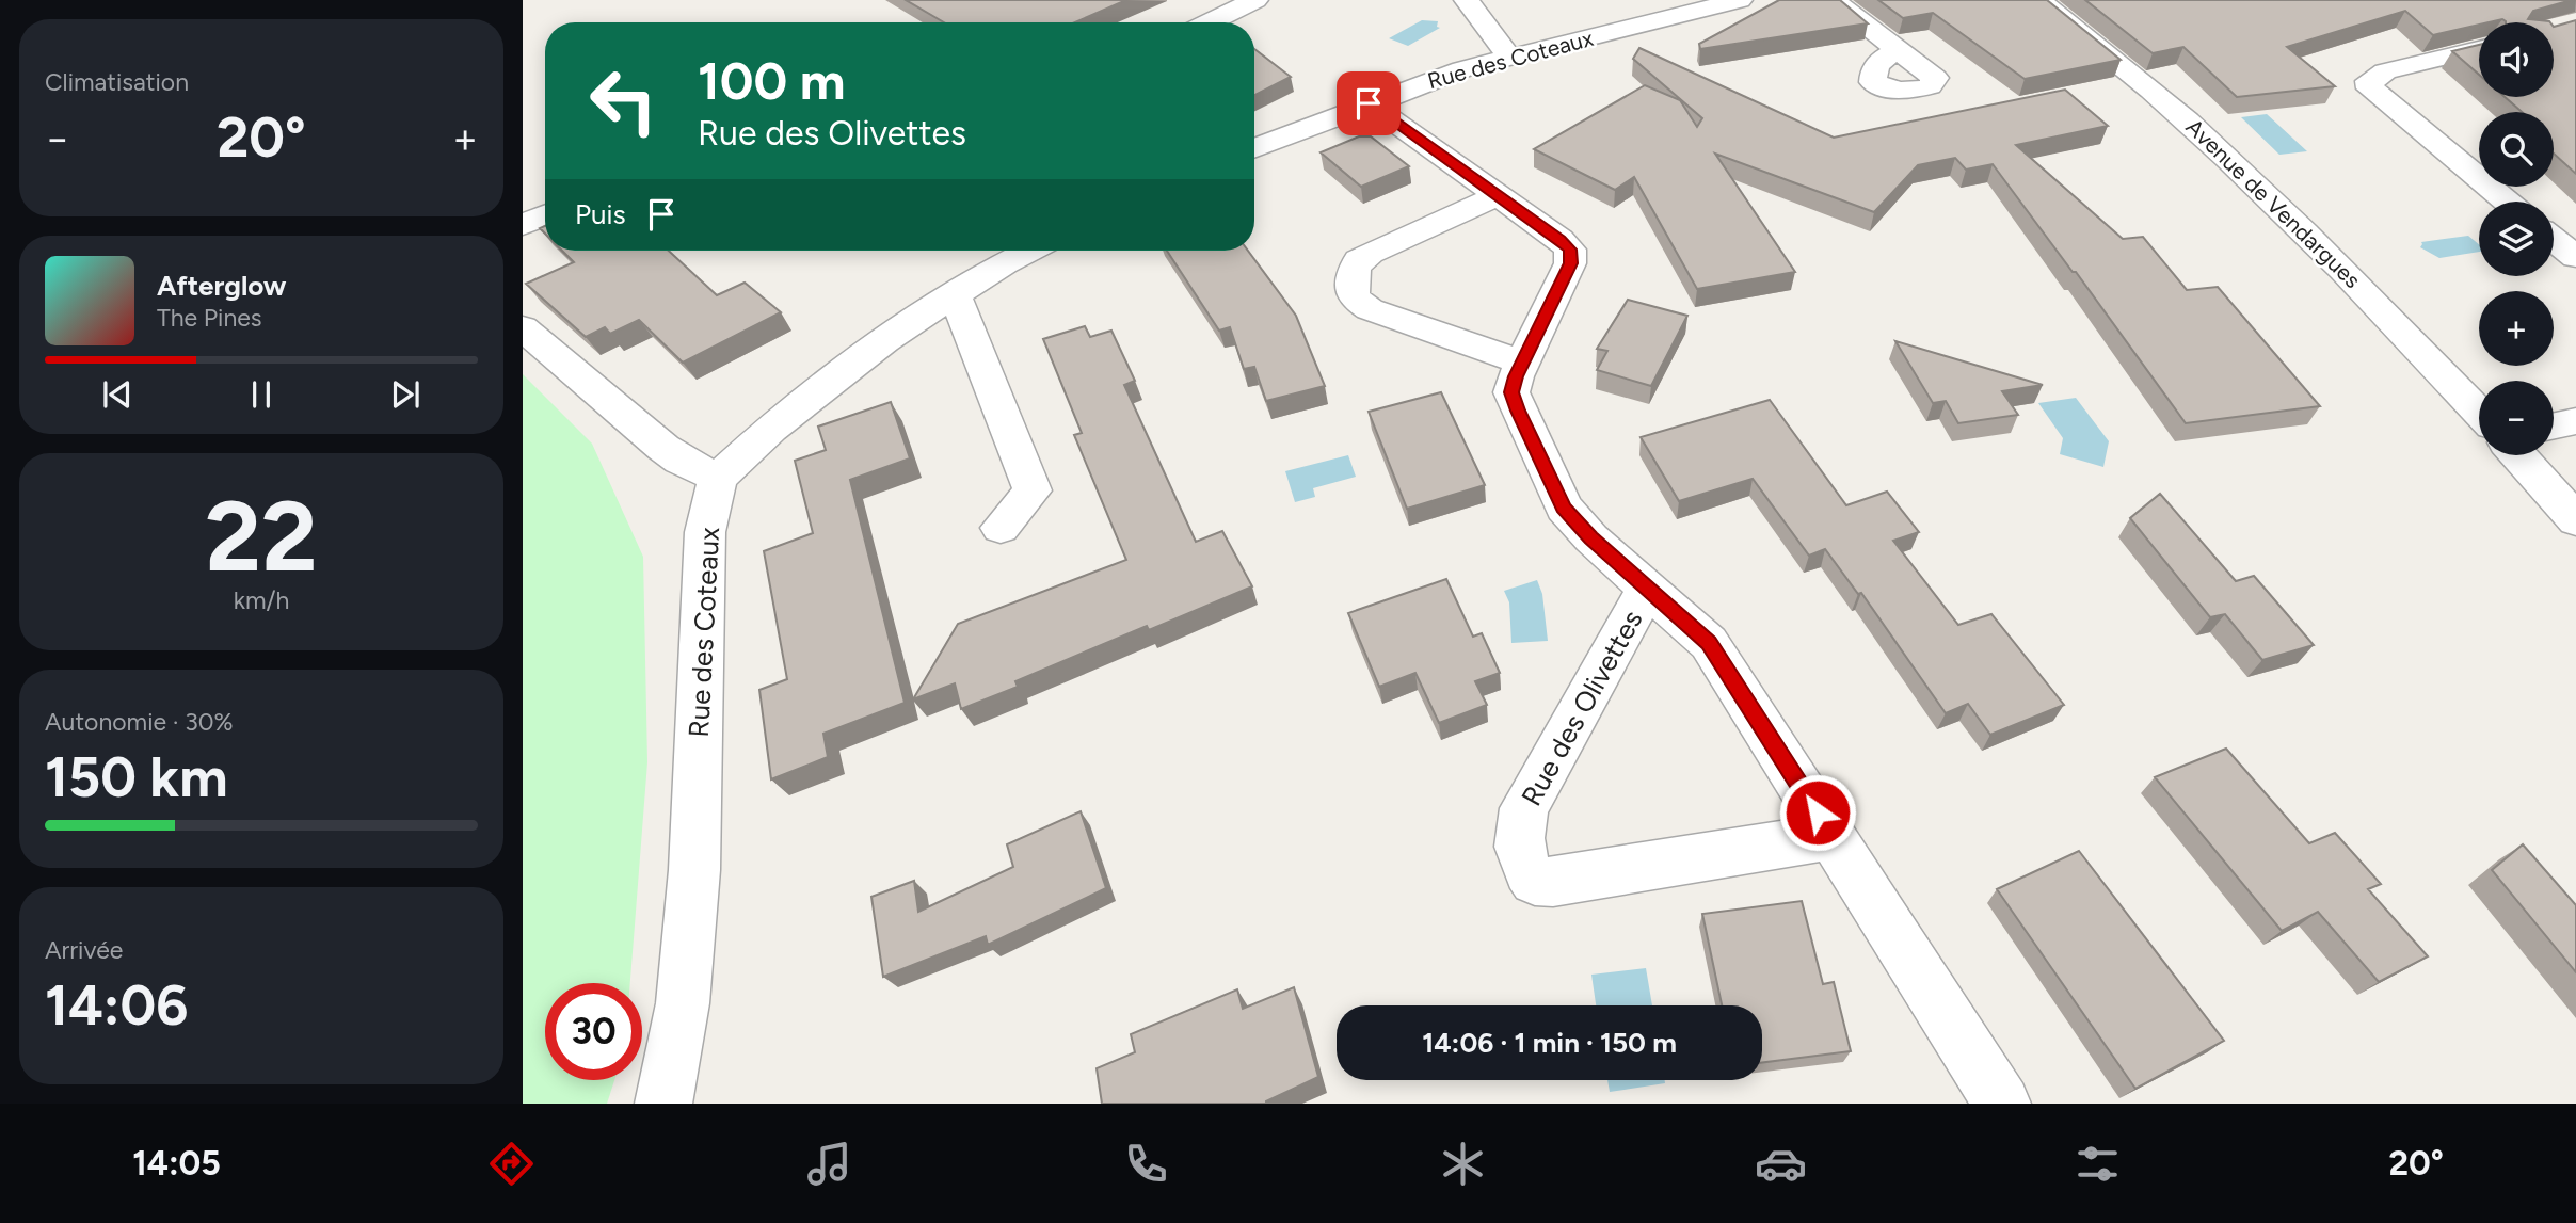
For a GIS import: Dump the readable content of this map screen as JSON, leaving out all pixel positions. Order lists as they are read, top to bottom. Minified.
{"streets":{"street":["Rue des Coteaux","Avenue de Vendargues","Rue des Olivettes"]},"crossings":[["Rue des Coteaux","Rue des Olivettes"]],"page":{"tile":["Climatisation",["22","km/h"],["Autonomie · 30%","150 km"],["Arrivée","14:06"]],"map_buttons":["+","−"],"turn":["100 m","Rue des Olivettes"],"heat":["−","20°","+"],"then":"Puis","song":["Afterglow","The Pines"],"limit":"30","trip":"14:06 · 1 min · 150 m","tabs":["14:05","20°"]}}
